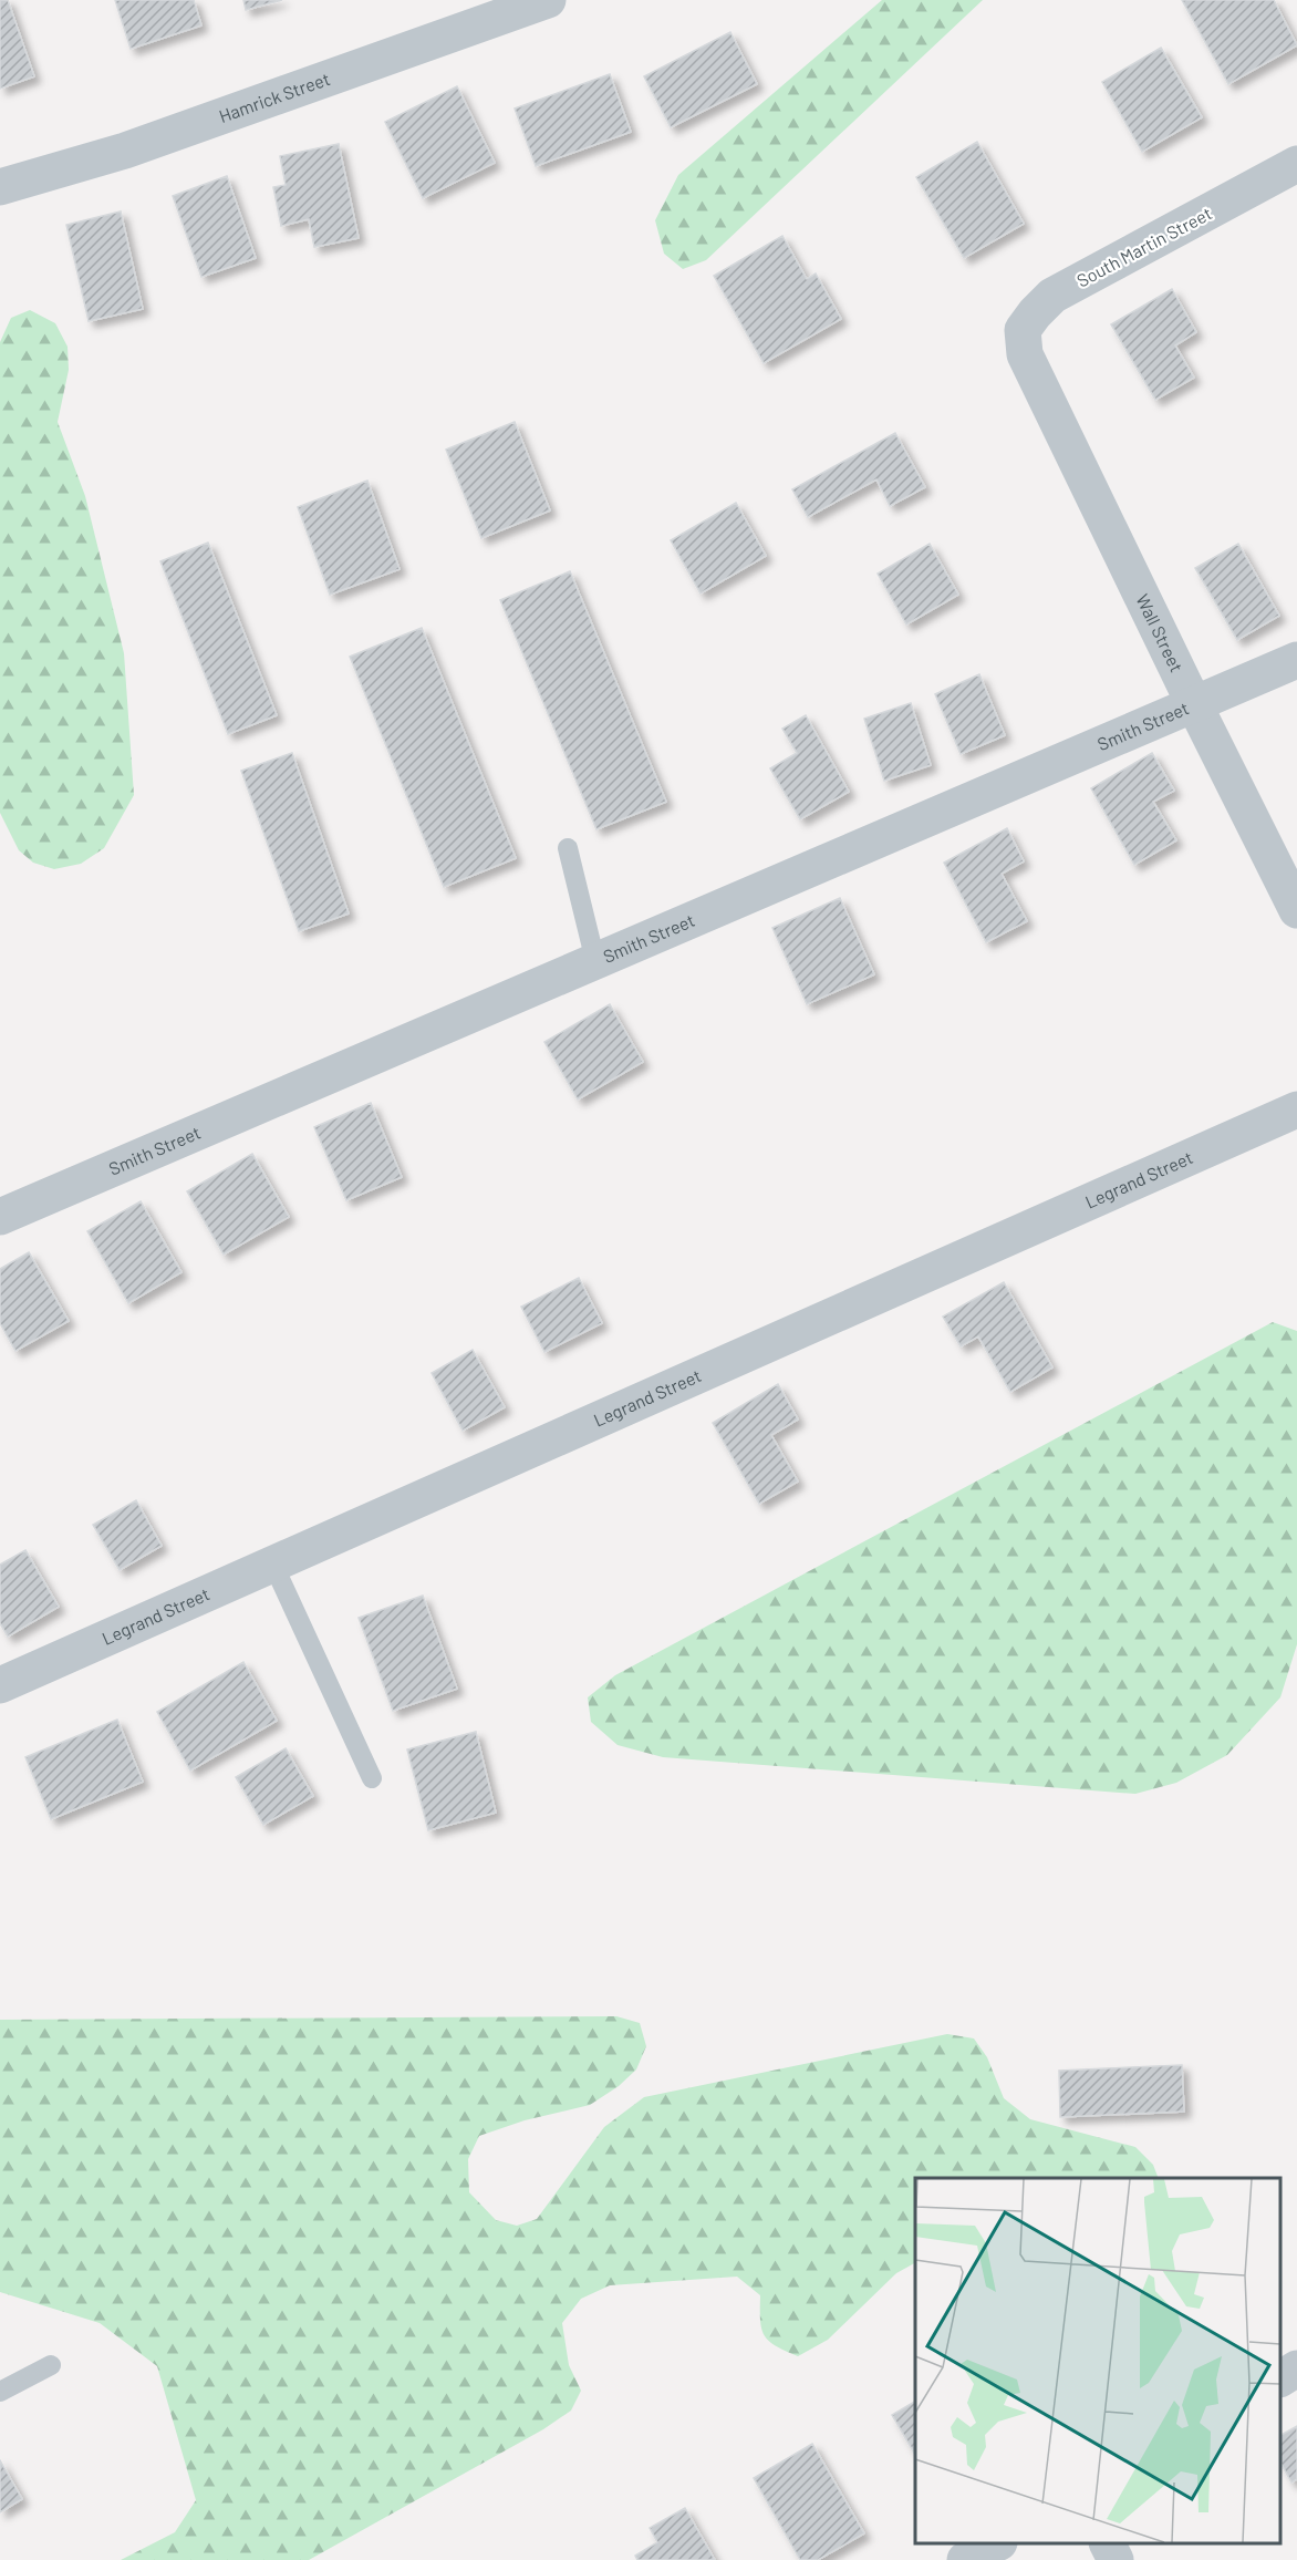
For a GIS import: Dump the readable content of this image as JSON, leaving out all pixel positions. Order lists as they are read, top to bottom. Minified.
{"streets":{"street":["Hamrick Street","South Martin Street","Wall Street","Smith Street","Legrand Street"]},"crossings":[["South Martin Street","Wall Street"],["Wall Street","Smith Street"]]}
